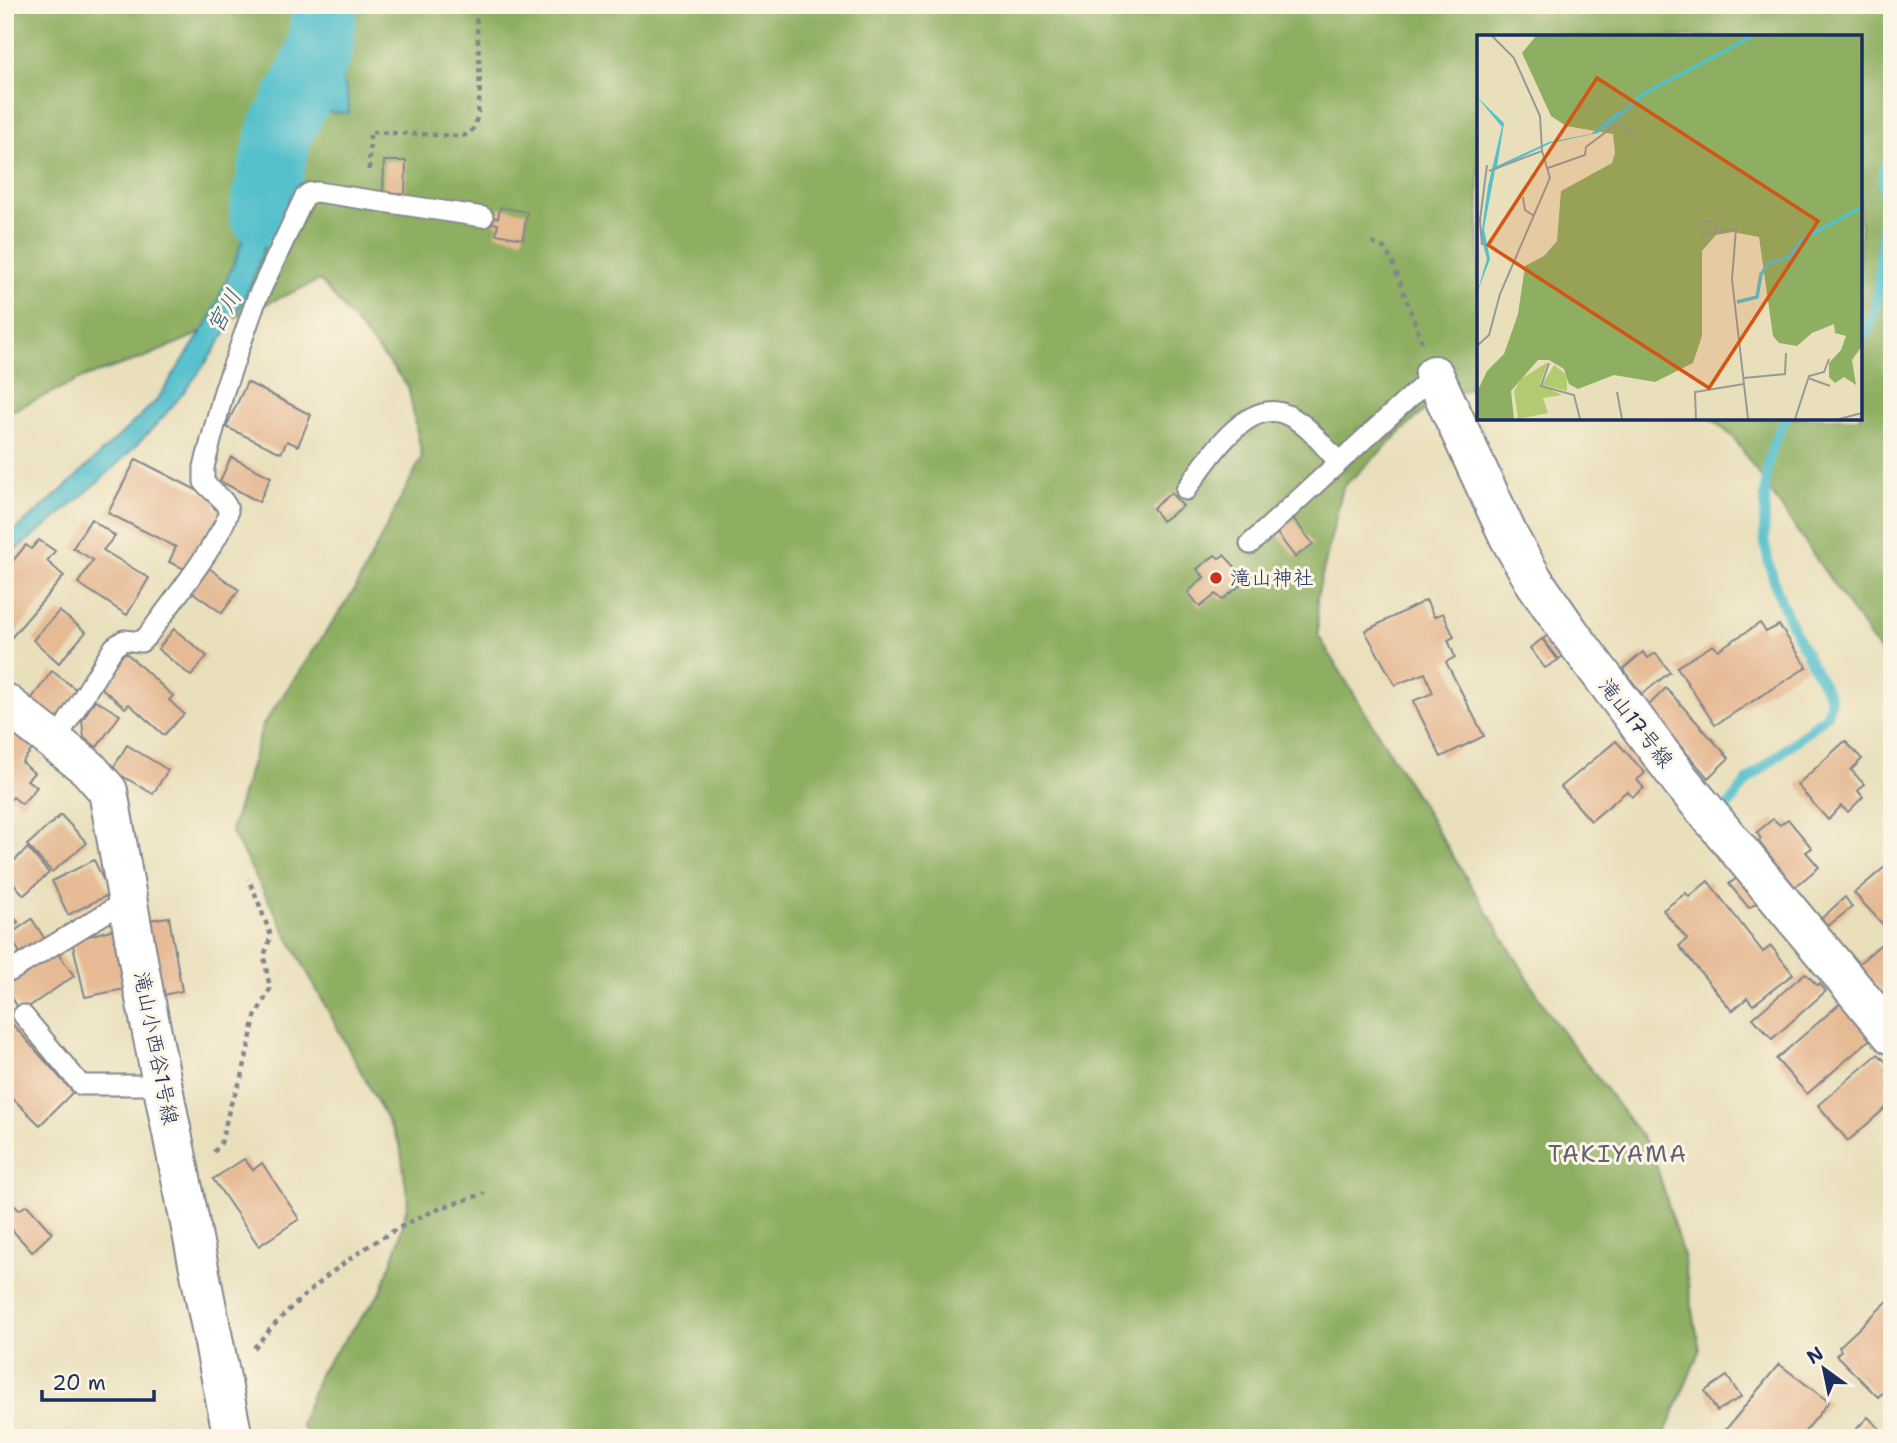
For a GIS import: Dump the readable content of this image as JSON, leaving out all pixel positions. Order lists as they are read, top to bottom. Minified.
{"streets":{"street":["滝山17号線","滝山小西谷1号線"]},"districts":["TAKIYAMA"],"water":["宮川"],"places":["滝山神社"],"scale_bar":"20 m","north":"top left"}
